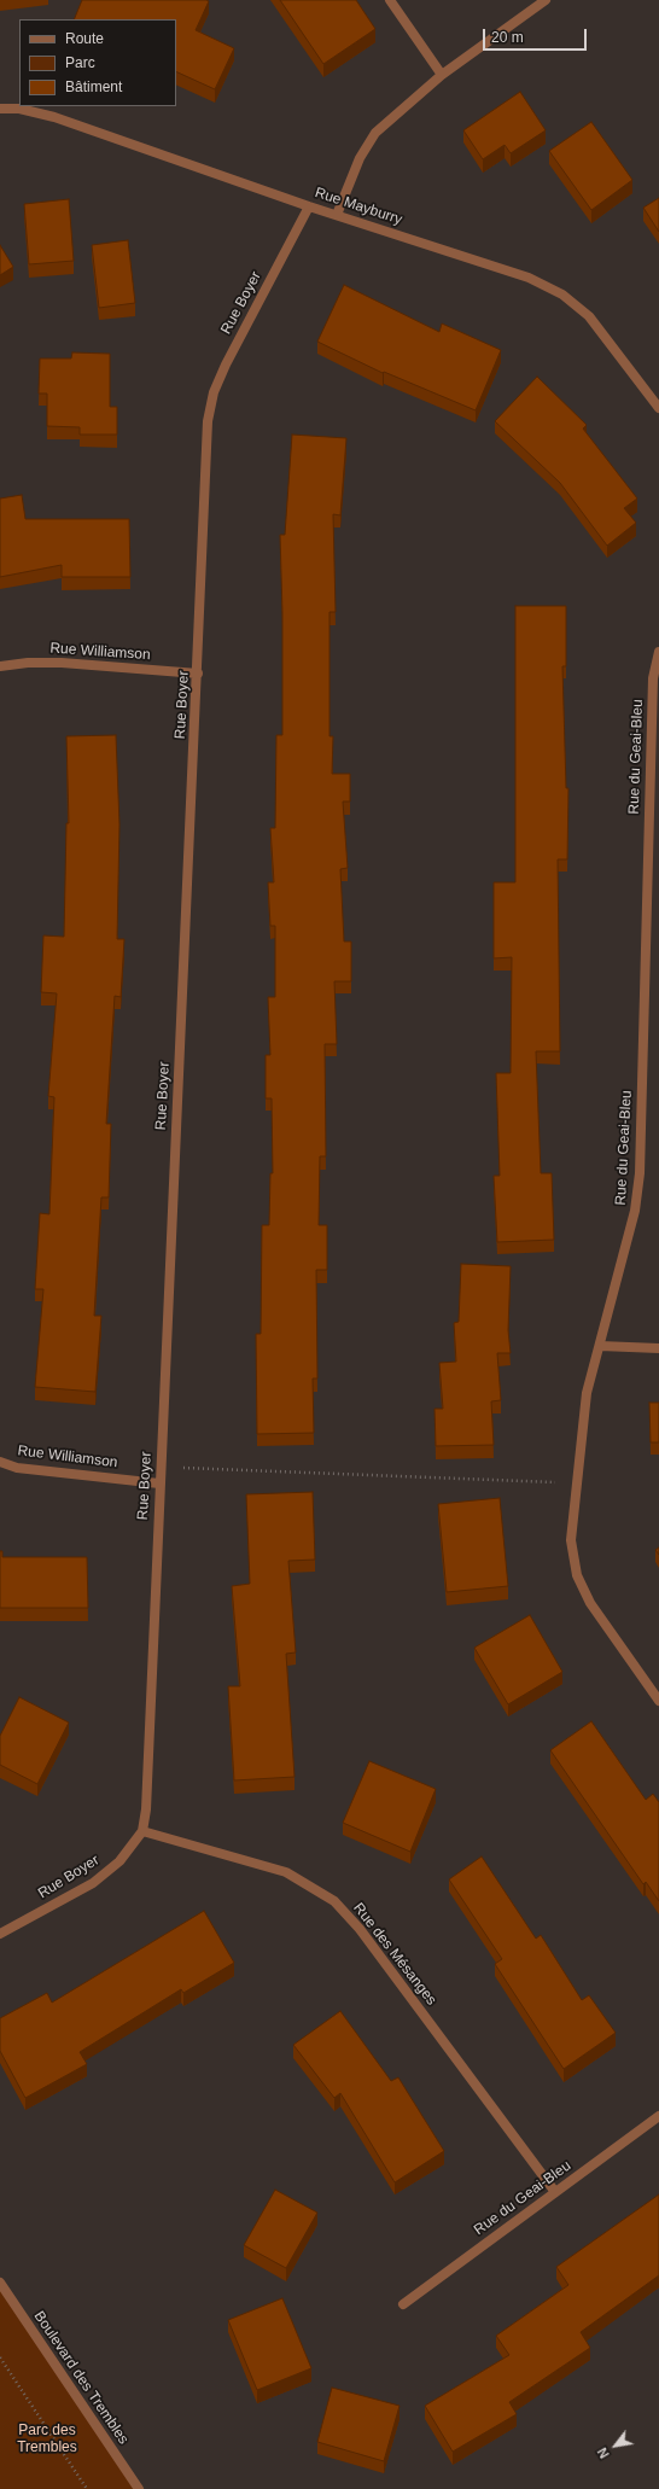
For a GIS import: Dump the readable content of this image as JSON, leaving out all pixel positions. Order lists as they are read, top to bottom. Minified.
{"streets":{"street":["Rue Mayburry","Rue Boyer","Rue Williamson","Rue du Geai-Bleu","Rue des Mésanges","Boulevard des Trembles"]},"crossings":[["Rue Mayburry","Rue Boyer"],["Rue Boyer","Rue Williamson"],["Rue Boyer","Rue des Mésanges"],["Rue du Geai-Bleu","Rue des Mésanges"]],"parks":["Parc des Trembles"],"legend":["Route","Parc","Bâtiment"],"scale_bar":"20 m","north":"bottom left"}
